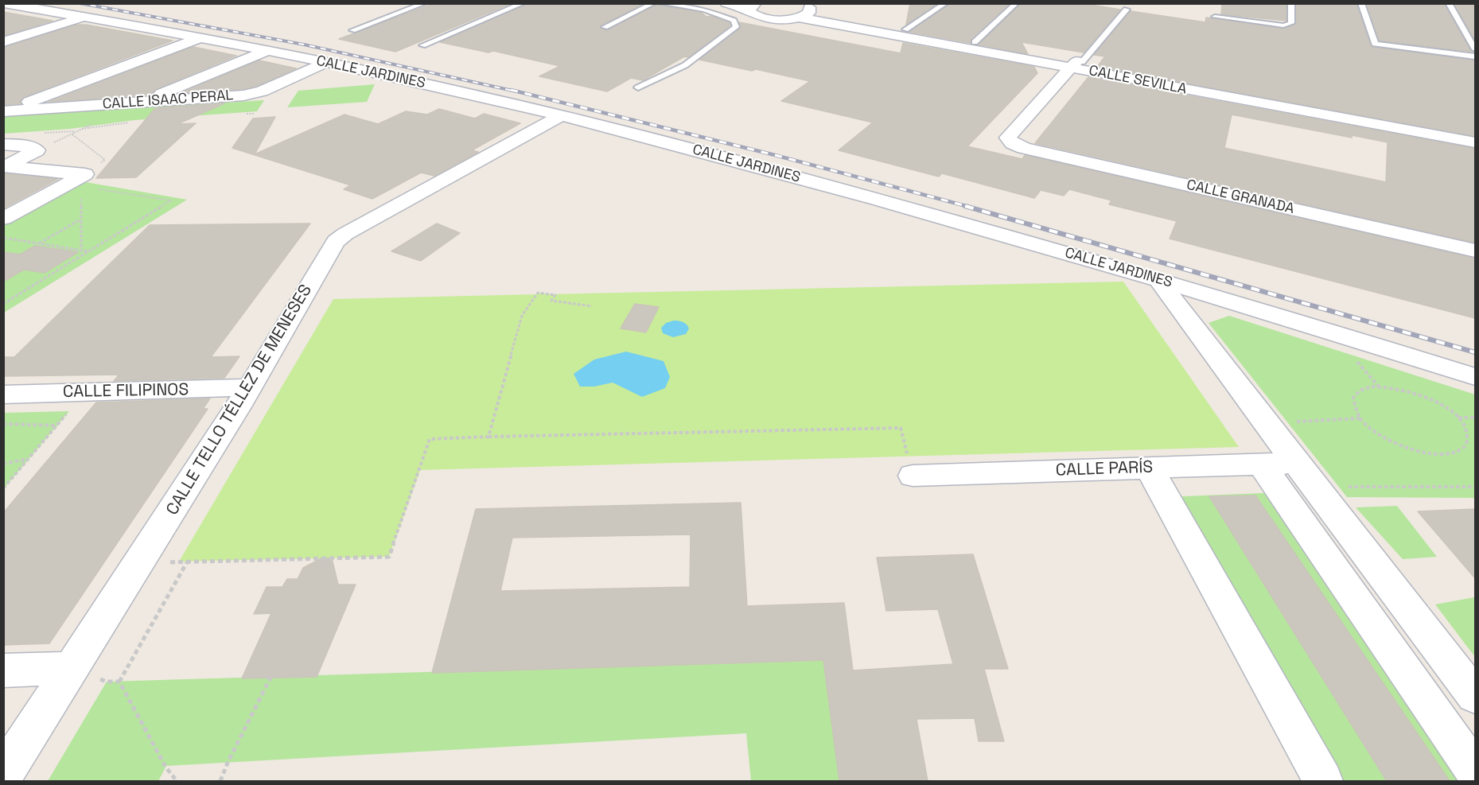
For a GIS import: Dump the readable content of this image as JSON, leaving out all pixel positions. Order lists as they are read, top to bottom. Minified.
{"streets":{"street":["CALLE JARDINES","CALLE SEVILLA","CALLE ISAAC PERAL","CALLE GRANADA","CALLE FILIPINOS","CALLE TELLO TÉLLEZ DE MENESES","CALLE PARÍS"]},"crossings":[["CALLE JARDINES","CALLE ISAAC PERAL"],["CALLE JARDINES","CALLE TELLO TÉLLEZ DE MENESES"],["CALLE SEVILLA","CALLE GRANADA"],["CALLE FILIPINOS","CALLE TELLO TÉLLEZ DE MENESES"]]}
